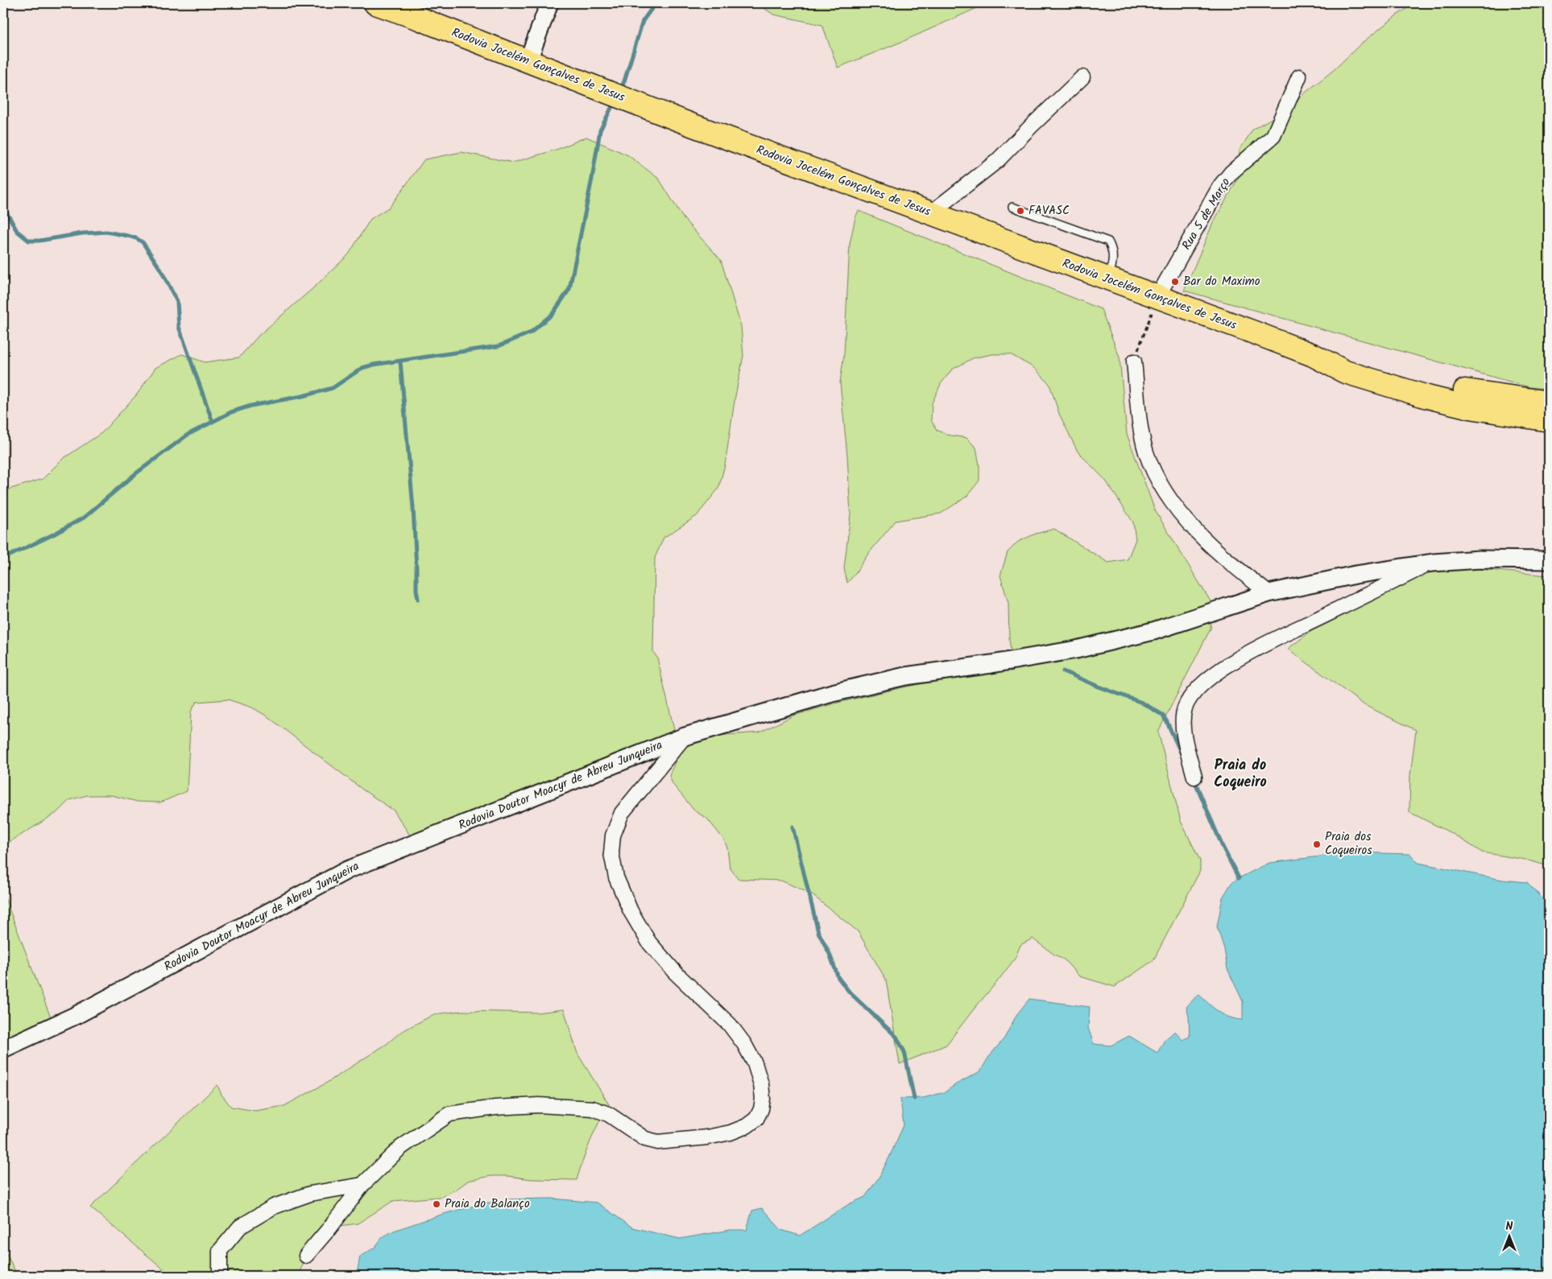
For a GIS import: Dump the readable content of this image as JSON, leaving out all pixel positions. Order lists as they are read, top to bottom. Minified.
{"streets":{"main road":["Rodovia Jocelém Gonçalves de Jesus"],"street":["Rua 5 de Março","Rodovia Doutor Moacyr de Abreu Junqueira"]},"crossings":[["Rodovia Jocelém Gonçalves de Jesus","Rua 5 de Março"]],"districts":["Praia do Coqueiro"],"places":["FAVASC","Bar do Maximo","Praia dos Coqueiros","Praia do Balanço"],"north":"top"}
